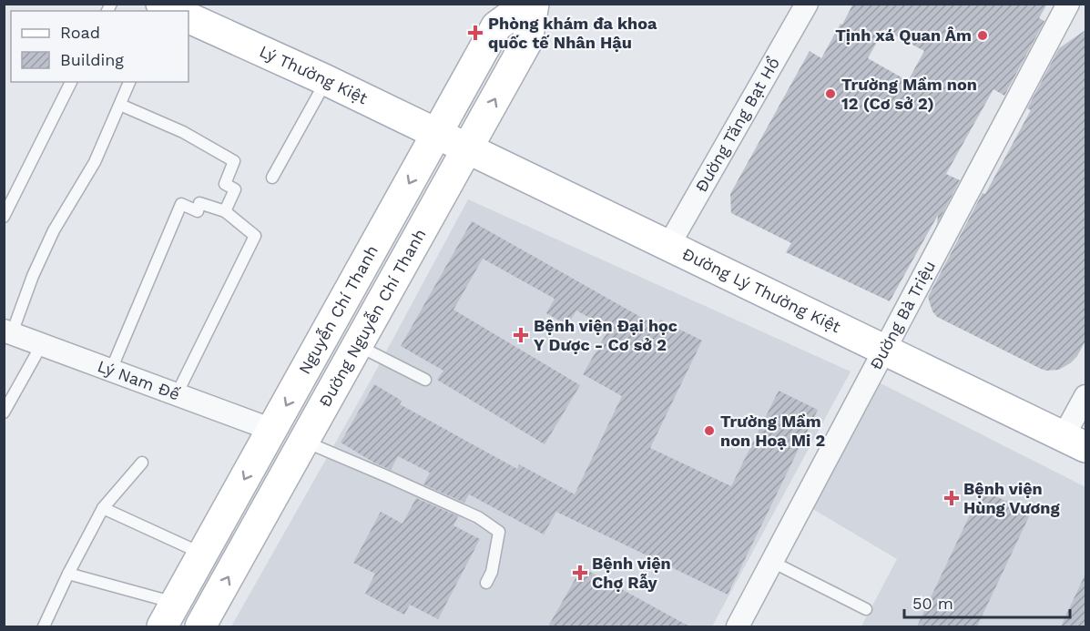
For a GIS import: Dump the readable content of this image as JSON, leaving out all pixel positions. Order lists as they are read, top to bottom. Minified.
{"streets":{"main road":["Lý Thường Kiệt","Đường Lý Thường Kiệt","Nguyễn Chí Thanh","Đường Nguyễn Chí Thanh"],"street":["Đường Tăng Bạt Hổ","Đường Bà Triệu","Lý Nam Đế"]},"crossings":[["Lý Thường Kiệt","Đường Lý Thường Kiệt"],["Lý Thường Kiệt","Nguyễn Chí Thanh"],["Đường Tăng Bạt Hổ","Đường Lý Thường Kiệt"],["Đường Lý Thường Kiệt","Nguyễn Chí Thanh"],["Đường Lý Thường Kiệt","Đường Bà Triệu"],["Đường Lý Thường Kiệt","Đường Nguyễn Chí Thanh"],["Nguyễn Chí Thanh","Lý Nam Đế"]],"one_way":["Nguyễn Chí Thanh","Đường Nguyễn Chí Thanh"],"places":{"health":["Phòng khám đa khoa quốc tế Nhân Hậu","Bệnh viện Đại học Y Dược - Cơ sở 2","Bệnh viện Hùng Vương","Bệnh viện Chợ Rẫy"],"other":["Tịnh xá Quan Âm","Trường Mầm non 12 (Cơ sở 2)","Trường Mầm non Hoạ Mi 2"]},"legend":["Road","Building"],"scale_bar":"50 m"}
